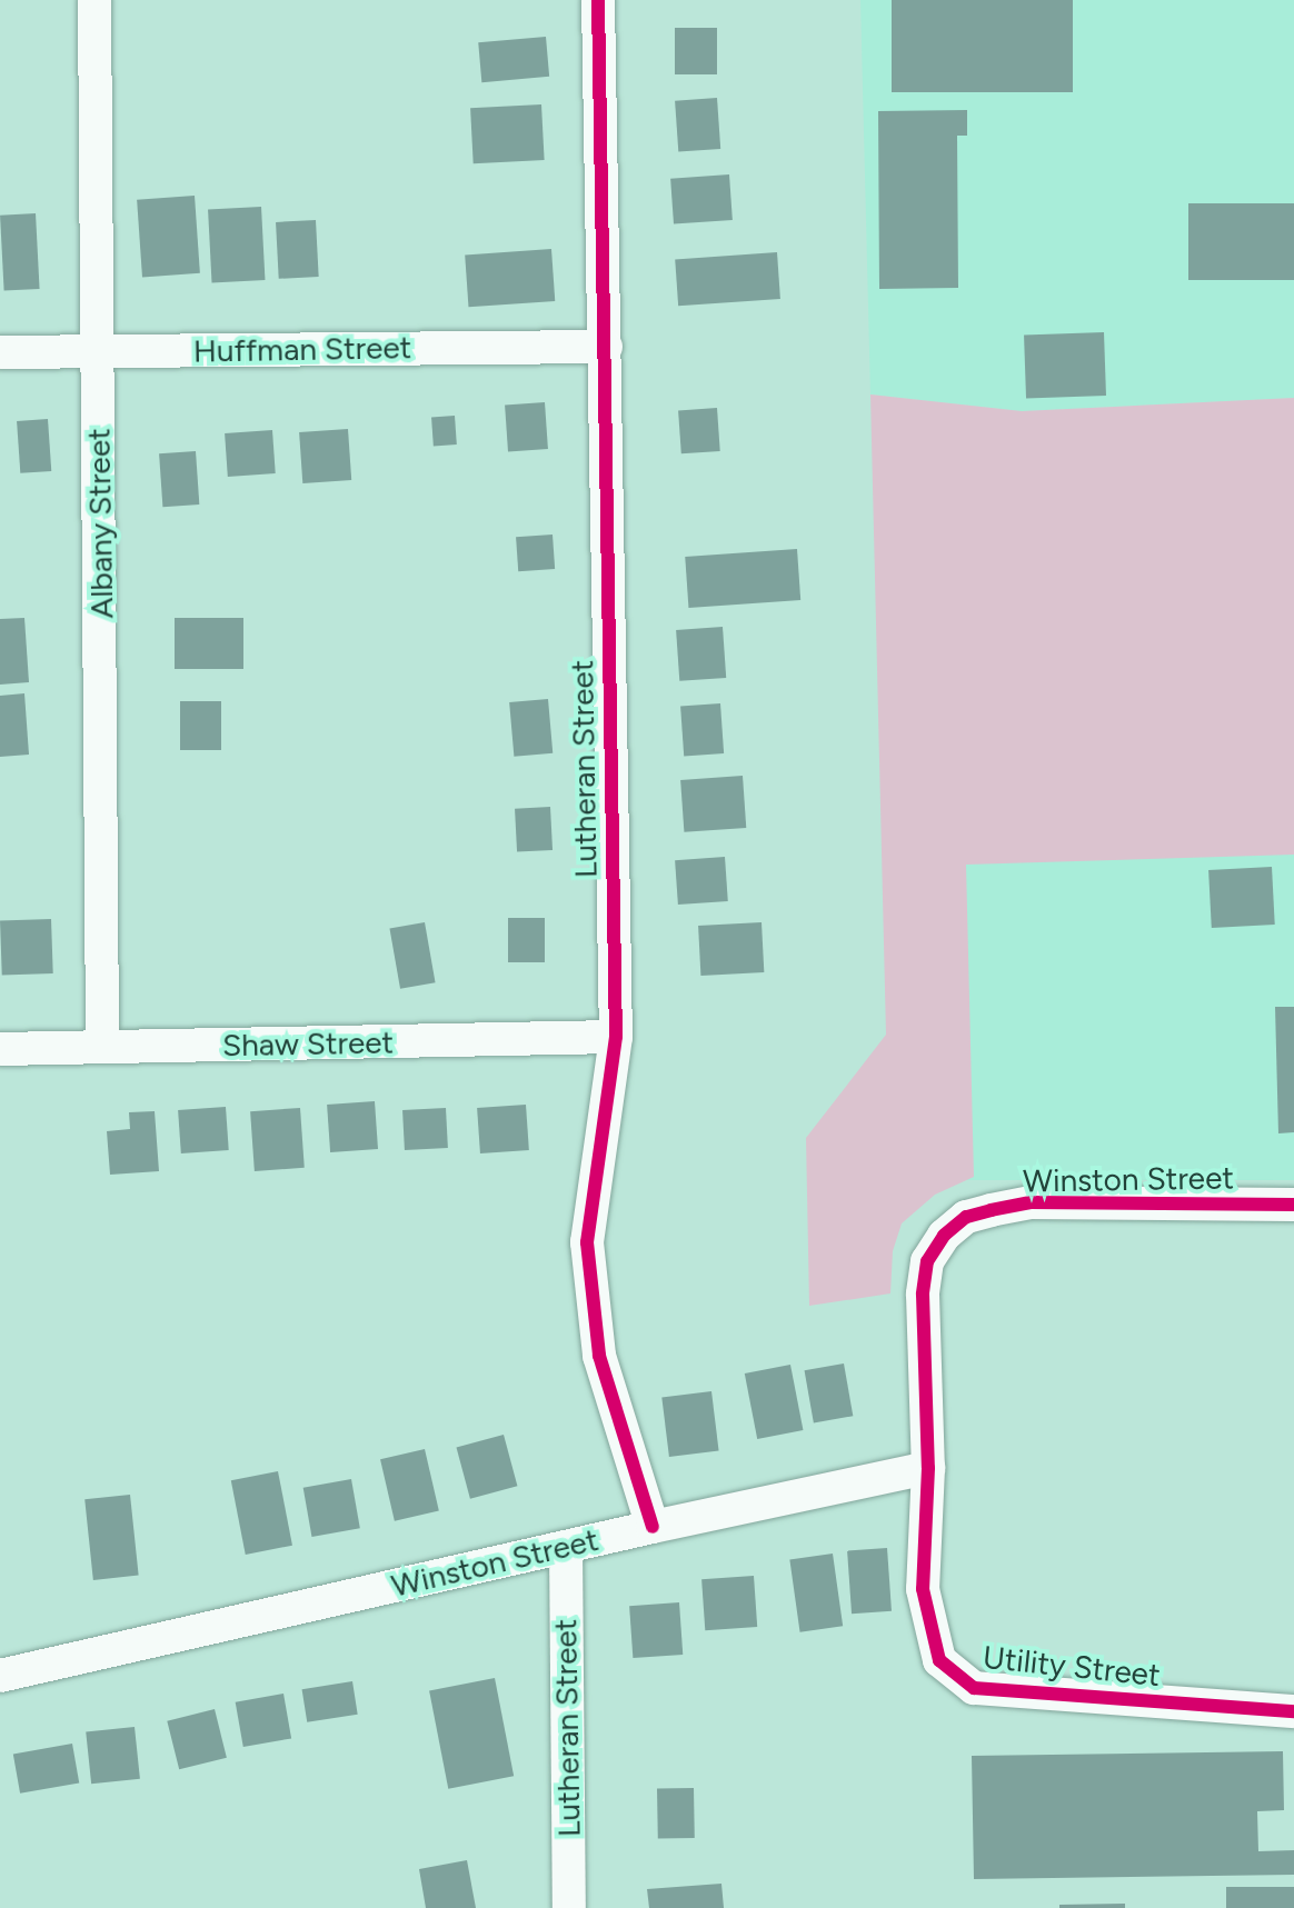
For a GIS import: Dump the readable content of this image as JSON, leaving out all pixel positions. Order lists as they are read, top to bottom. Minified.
{"streets":{"street":["Huffman Street","Albany Street","Lutheran Street","Shaw Street","Winston Street","Utility Street"]},"crossings":[["Huffman Street","Albany Street"],["Huffman Street","Lutheran Street"],["Albany Street","Shaw Street"],["Lutheran Street","Shaw Street"],["Lutheran Street","Winston Street"],["Winston Street","Utility Street"]]}
